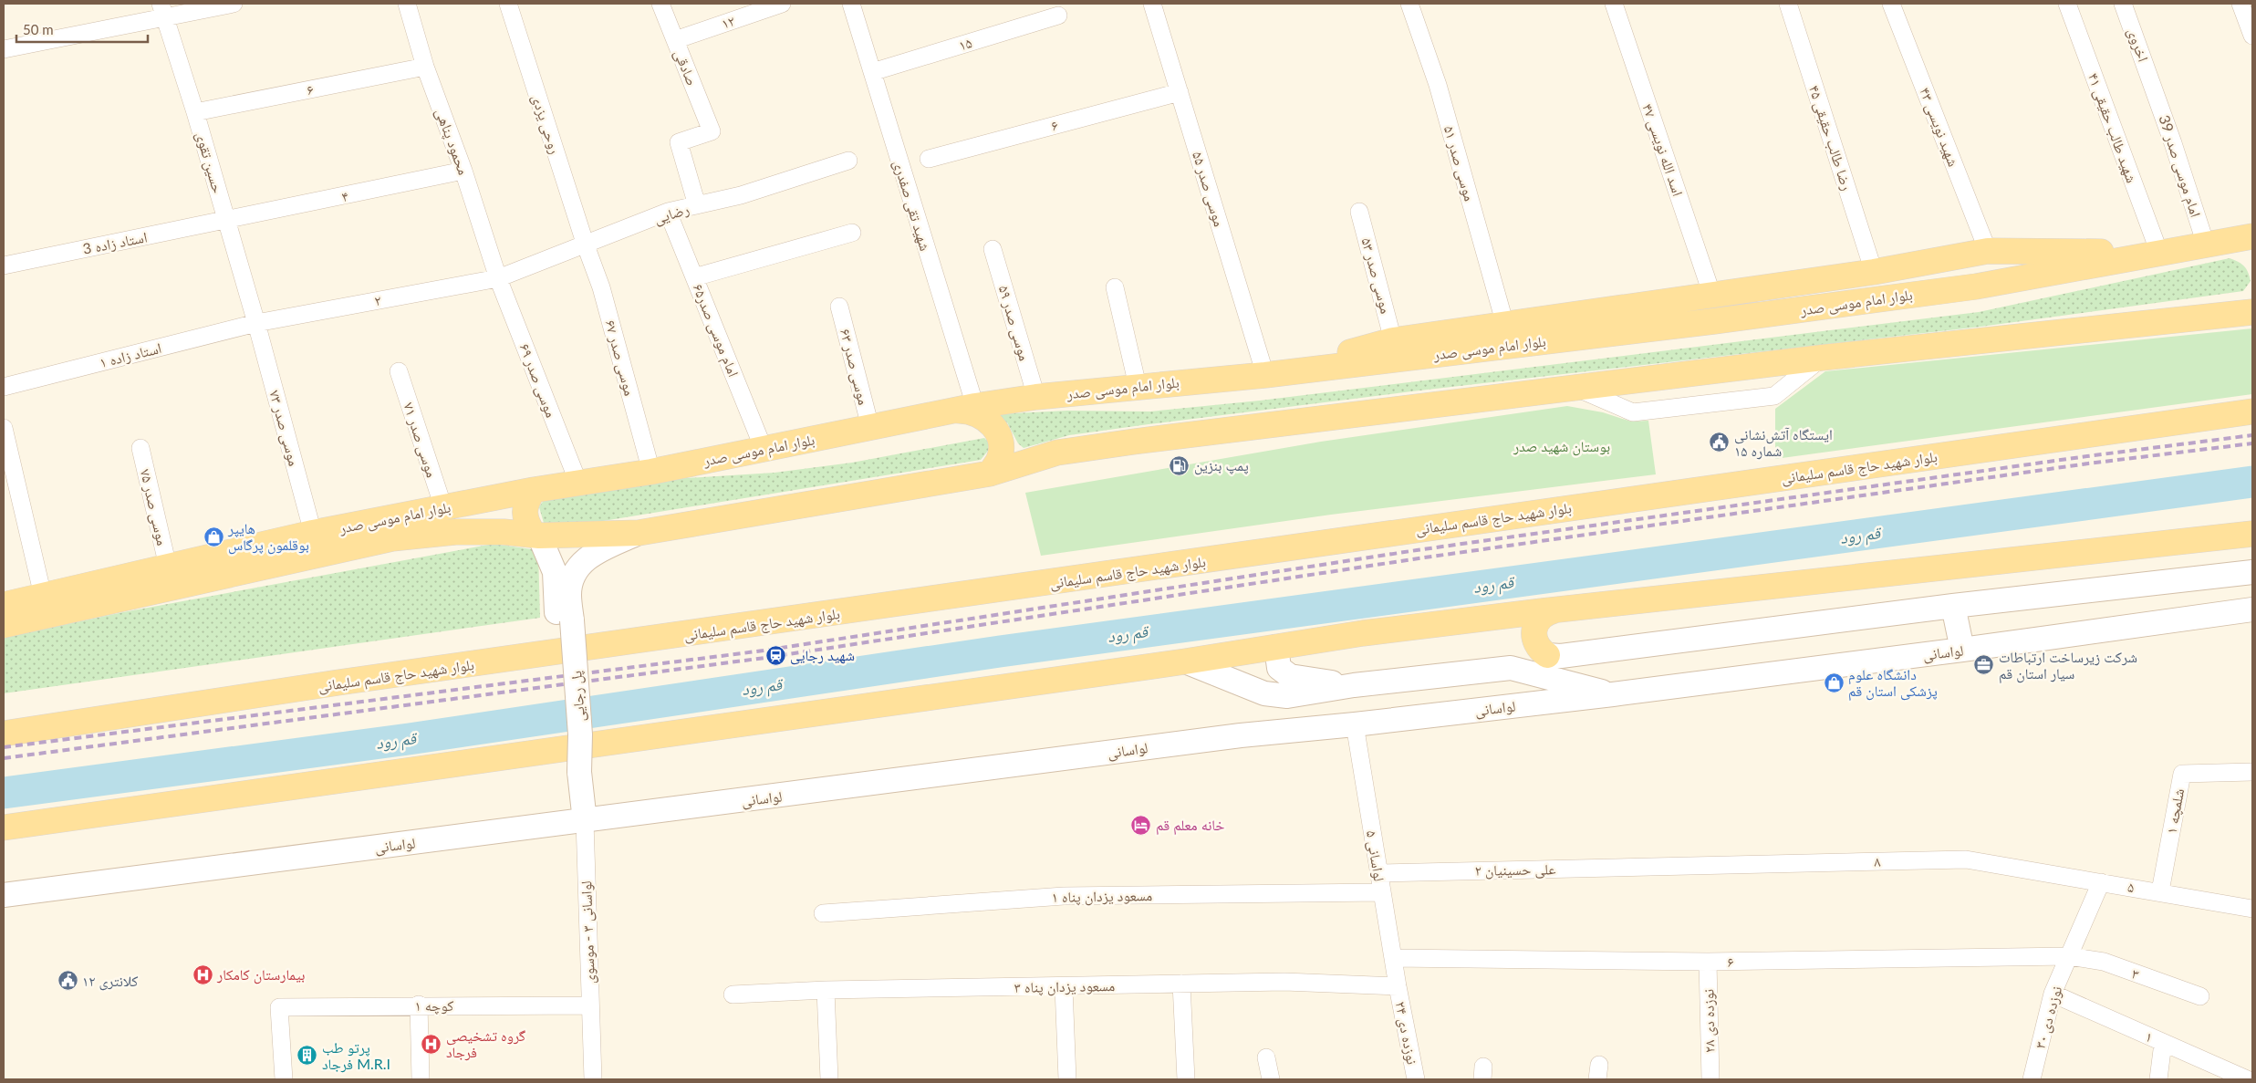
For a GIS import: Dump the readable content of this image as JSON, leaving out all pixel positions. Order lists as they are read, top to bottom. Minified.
{"streets":{"main road":["بلوار امام موسی صدر","بلوار شهید حاج قاسم سلیمانی","لواسانی","پل رجایی"],"street":["۱۲","۱۵","اخروی","صادقی","۶","روحی یزدی","۴۳ شهید نویسی","۴۱ شهید طالب حقیقی","۴۵ رضا طالب حقیقی","محمود پناهی","۴۷ اسد الله نویسی","حسین تقوی","موسی صدر ۵۱","امام موسی صدر 39","موسی صدر ۵۵","۴","شهید تقی صفدری","رضایی","استاد زاده 3","موسی صدر ۵۳","۲","موسی صدر ۵۹","امام موسی صدر۶۵","استاد زاده ۱","موسی صدر ۶۷","موسی صدر ۶۳","موسی صدر ۶۹","موسی صدر ۷۳","موسی صدر ۷۱","موسی صدر ۷۵","۱ شلمچه","لواسانی ۵","۸","۲ علی حسینیان","۵","۱ مسعود یزدان پناه","لواسانی ۳ - موسوی","۳","۳ مسعود یزدان پناه","کوچه ۱","نوزده دی ۳۰","نوزده دی ۲۸","نوزده دی ۲۴","۱"]},"crossings":[["۱۲","صادقی"],["۱۵","شهید تقی صفدری"],["اخروی","امام موسی صدر 39"],["صادقی","رضایی"],["۶","محمود پناهی"],["۶","حسین تقوی"],["۶","موسی صدر ۵۵"],["۶","لواسانی ۵"],["۶","۳"],["۶","نوزده دی ۳۰"],["۶","نوزده دی ۲۸"],["روحی یزدی","رضایی"],["روحی یزدی","موسی صدر ۶۷"],["۴۱ شهید طالب حقیقی","بلوار امام موسی صدر"],["محمود پناهی","۴"],["محمود پناهی","رضایی"],["محمود پناهی","۲"],["محمود پناهی","موسی صدر ۶۹"],["حسین تقوی","۴"],["حسین تقوی","استاد زاده 3"],["حسین تقوی","۲"],["حسین تقوی","استاد زاده ۱"],["حسین تقوی","موسی صدر ۷۳"],["امام موسی صدر 39","بلوار امام موسی صدر"],["موسی صدر ۵۵","بلوار امام موسی صدر"],["۴","استاد زاده 3"],["شهید تقی صفدری","بلوار امام موسی صدر"],["رضایی","۲"],["رضایی","امام موسی صدر۶۵"],["رضایی","موسی صدر ۶۷"],["رضایی","موسی صدر ۶۹"],["۲","استاد زاده ۱"],["۲","موسی صدر ۶۹"],["۲","موسی صدر ۷۳"],["بلوار امام موسی صدر","موسی صدر ۵۹"],["بلوار امام موسی صدر","امام موسی صدر۶۵"],["بلوار امام موسی صدر","موسی صدر ۶۷"],["بلوار امام موسی صدر","موسی صدر ۶۳"],["بلوار امام موسی صدر","موسی صدر ۶۹"],["بلوار امام موسی صدر","موسی صدر ۷۳"],["بلوار امام موسی صدر","موسی صدر ۷۱"],["بلوار امام موسی صدر","موسی صدر ۷۵"],["استاد زاده ۱","موسی صدر ۷۳"],["لواسانی","پل رجایی"],["لواسانی","لواسانی ۵"],["لواسانی","لواسانی ۳ - موسوی"],["پل رجایی","لواسانی ۳ - موسوی"],["۱ شلمچه","۵"],["لواسانی ۵","۲ علی حسینیان"],["لواسانی ۵","۱ مسعود یزدان پناه"],["لواسانی ۵","۳ مسعود یزدان پناه"],["لواسانی ۵","نوزده دی ۲۴"],["۸","۲ علی حسینیان"],["۸","۵"],["۸","نوزده دی ۳۰"],["۵","نوزده دی ۳۰"],["لواسانی ۳ - موسوی","کوچه ۱"],["۳","نوزده دی ۳۰"],["۳ مسعود یزدان پناه","نوزده دی ۲۴"],["نوزده دی ۳۰","۱"]],"water":["قم رود"],"parks":["بوستان شهید صدر"],"places":{"public building":["ایستگاه آتش‌نشانی شماره ۱۵","کلانتری ۱۲"],"fuel station":["پمپ بنزین"],"shop":["هایپر بوقلمون پرگاس","دانشگاه علوم پزشکی استان قم"],"station":["شهید رجایی"],"office":["شرکت زیرساخت ارتباطات سیار استان قم"],"hotel":["خانه معلم قم"],"hospital":["بیمارستان کامکار","گروه تشخیصی فرجاد"],"building":["پرتو طب فرجاد M.R.I"]},"scale_bar":"50 m"}
